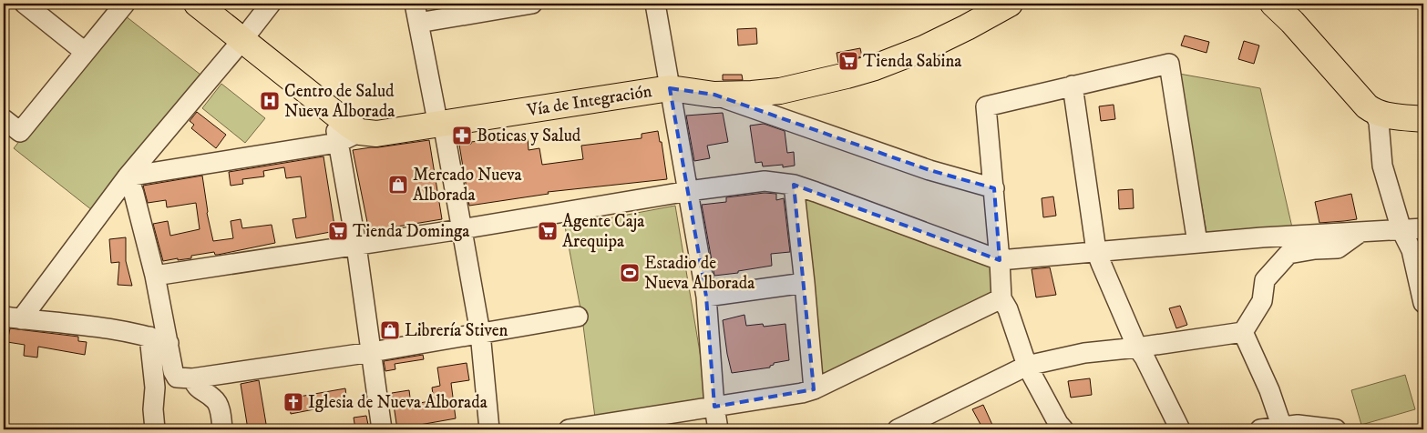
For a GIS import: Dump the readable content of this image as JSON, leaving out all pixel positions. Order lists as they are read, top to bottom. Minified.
{"streets":{"main road":["Vía de Integración"]},"places":{"supermarket":["Tienda Sabina","Tienda Dominga","Agente Caja Arequipa"],"hospital":["Centro de Salud Nueva Alborada"],"pharmacy":["Boticas y Salud"],"shop":["Mercado Nueva Alborada","Librería Stiven"],"sports":["Estadio de Nueva Alborada"],"church":["Iglesia de Nueva Alborada"]}}
